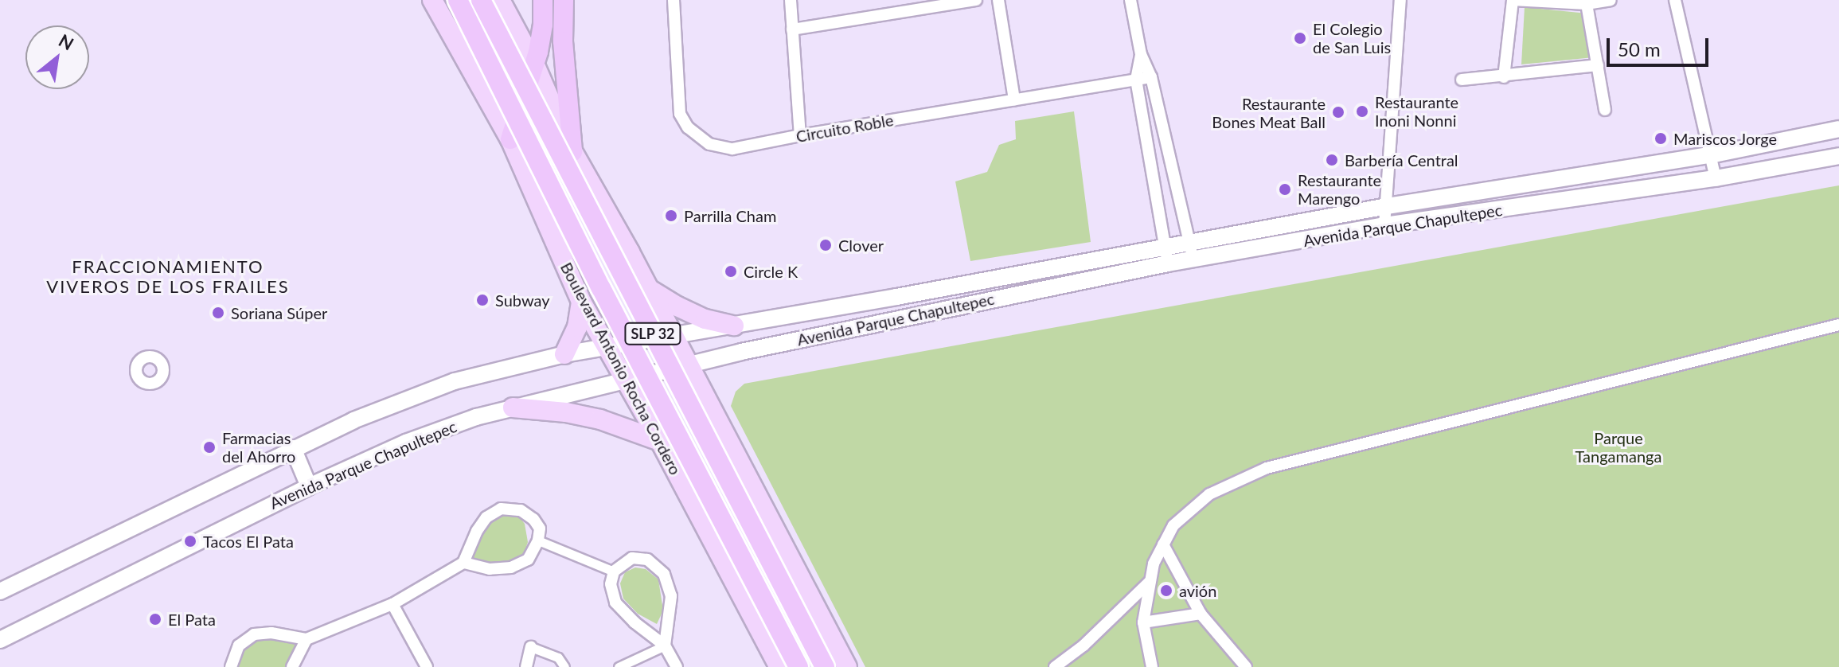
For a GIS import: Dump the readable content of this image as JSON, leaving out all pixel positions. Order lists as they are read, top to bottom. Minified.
{"streets":{"highway":["SLP 32"],"main road":["Avenida Parque Chapultepec","Boulevard Antonio Rocha Cordero"],"street":["Circuito Roble"]},"crossings":[["Avenida Parque Chapultepec","Boulevard Antonio Rocha Cordero"]],"districts":["FRACCIONAMIENTO VIVEROS DE LOS FRAILES"],"parks":["Parque Tangamanga"],"places":["El Colegio de San Luis","Restaurante Inoni Nonni","Restaurante Bones Meat Ball","Mariscos Jorge","Barbería Central","Restaurante Marengo","Parrilla Cham","Clover","Circle K","Subway","Soriana Súper","Farmacias del Ahorro","Tacos El Pata","avión","El Pata"],"scale_bar":"50 m","north":"top right"}
